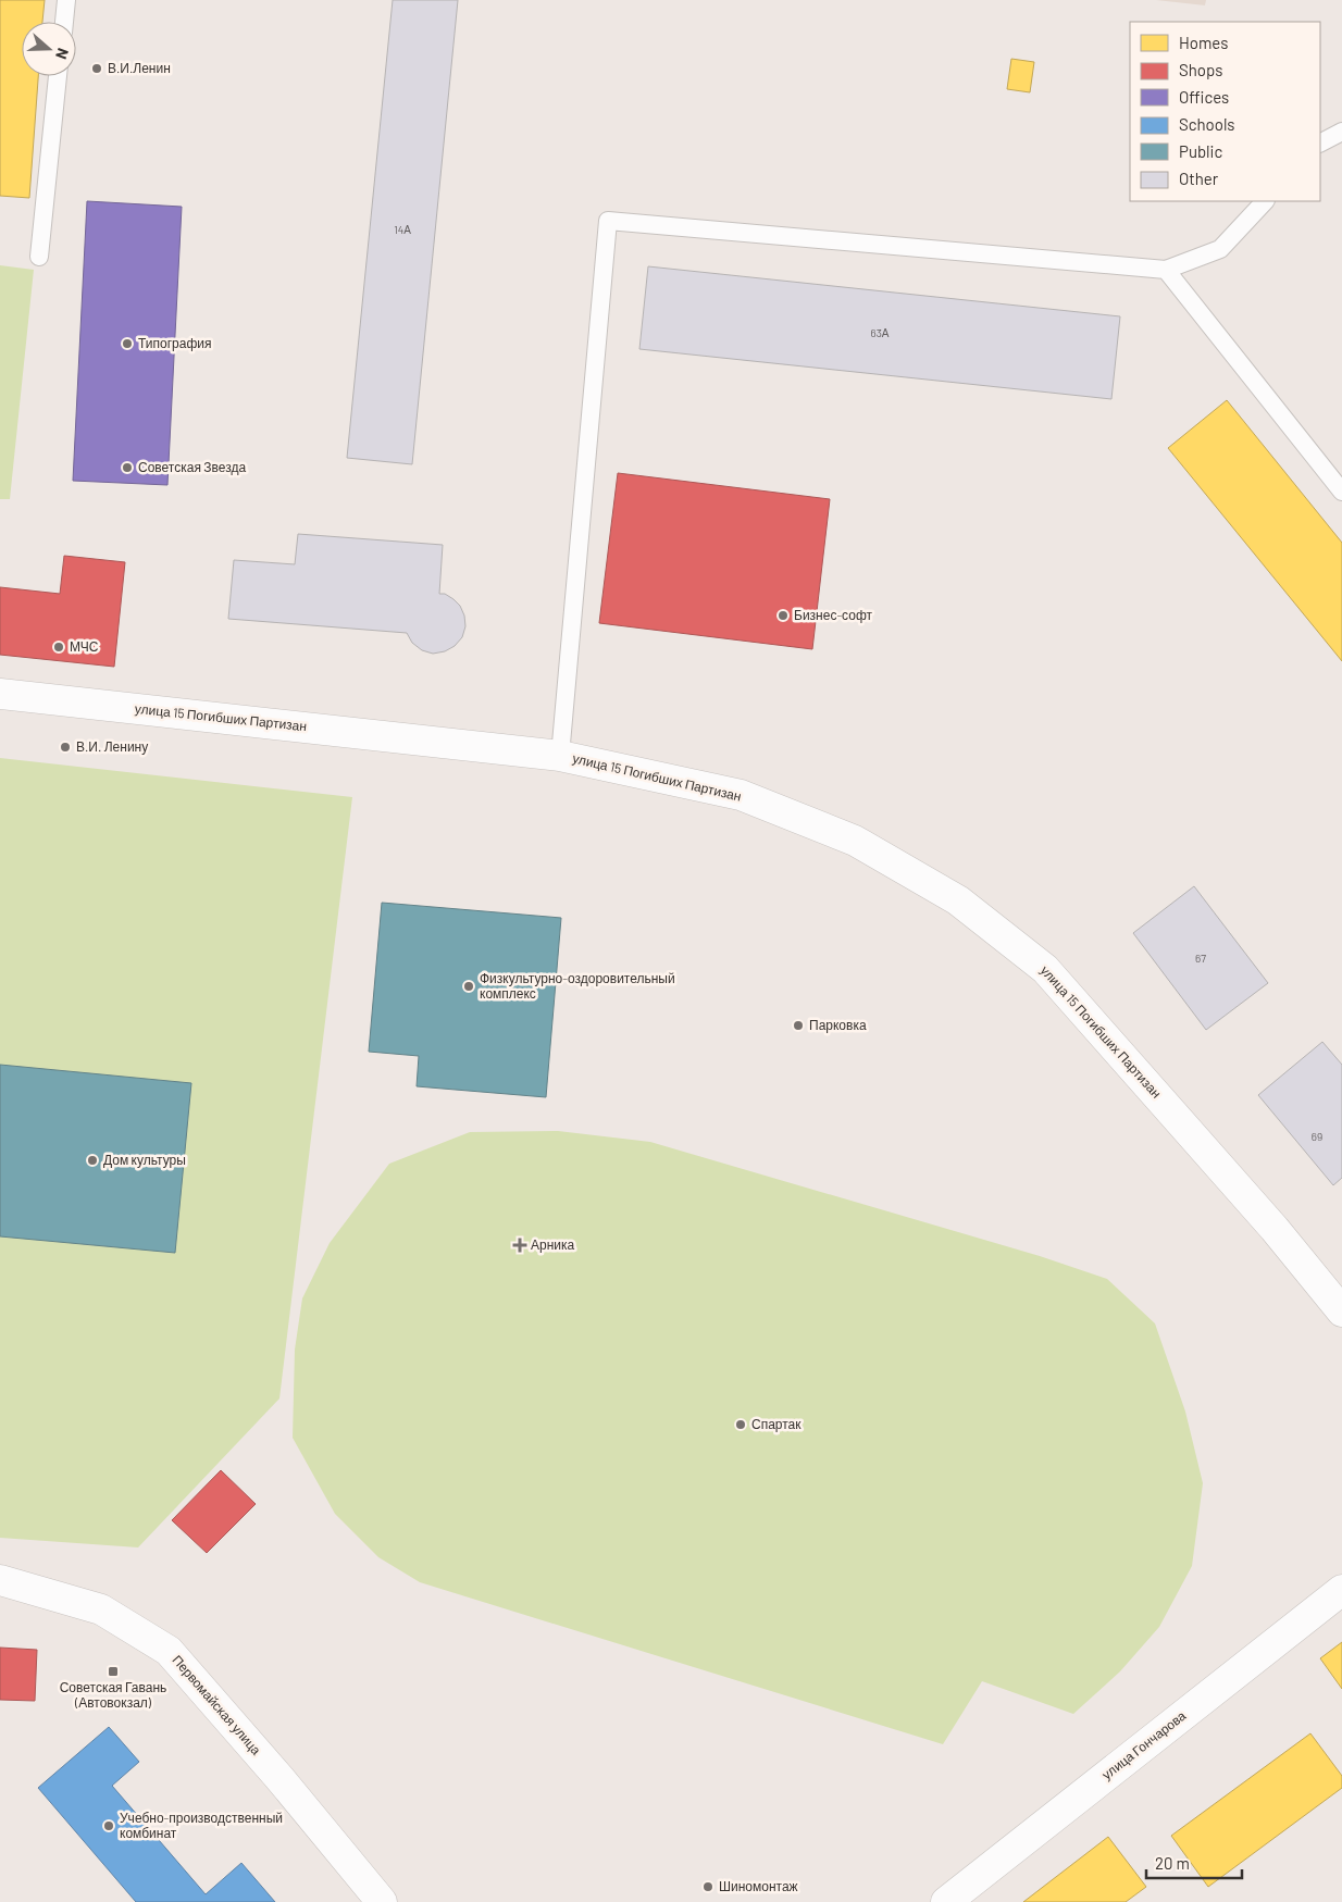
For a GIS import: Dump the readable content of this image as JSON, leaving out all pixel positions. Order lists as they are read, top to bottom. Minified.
{"streets":{"street":["улица 15 Погибших Партизан","Первомайская улица","улица Гончарова"]},"places":{"other":["В.И.Ленин","Типография","Советская Звезда","Бизнес-софт","МЧС","В.И. Ленину","Физкультурно-оздоровительный комплекс","Парковка","Дом культуры","Спартак","Учебно-производственный комбинат","Шиномонтаж"],"health":["Арника"],"transit":["Советская Гавань (Автовокзал)"]},"house_numbers":["14А","63А","67","69"],"legend":["Homes","Shops","Offices","Schools","Public","Other"],"scale_bar":"20 m","north":"right"}
